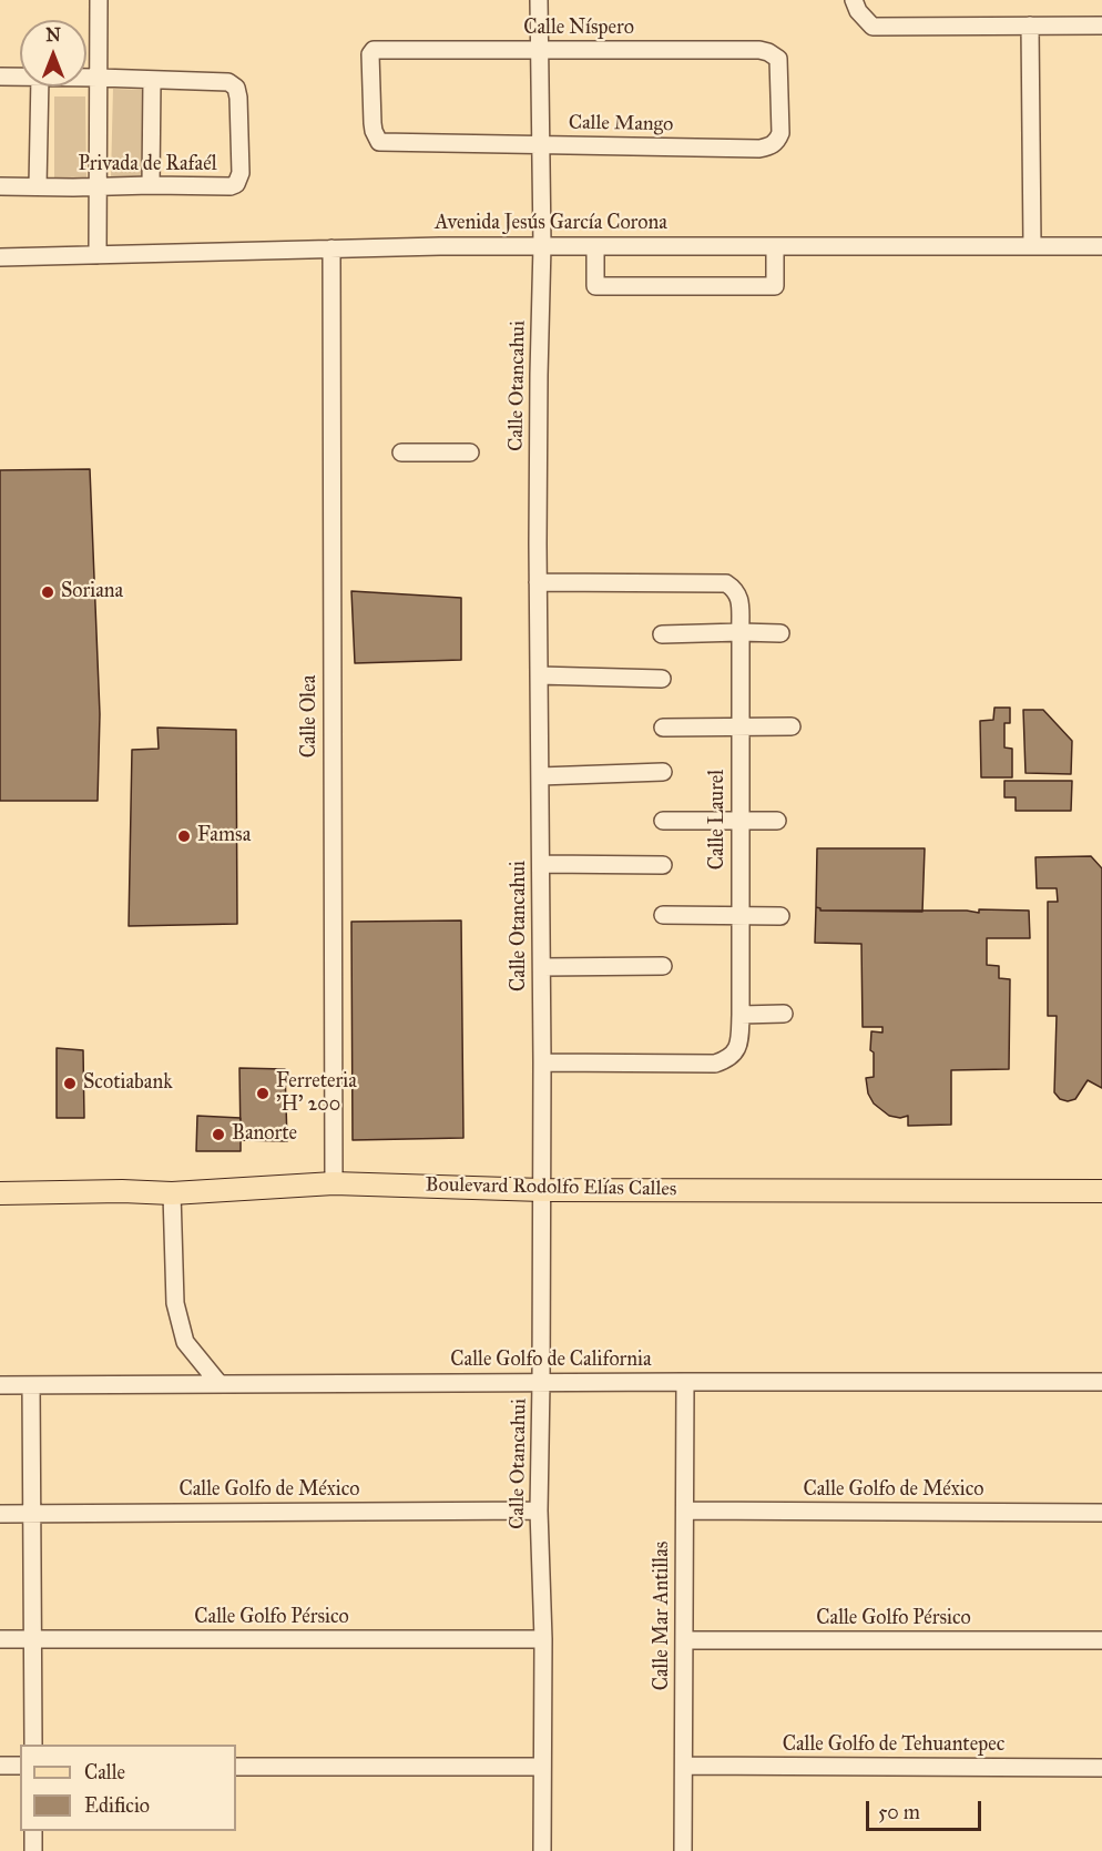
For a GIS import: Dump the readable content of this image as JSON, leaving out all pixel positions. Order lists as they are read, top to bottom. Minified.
{"streets":{"main road":["Boulevard Rodolfo Elías Calles"],"street":["Calle Níspero","Calle Mango","Privada de Rafaél","Avenida Jesús García Corona","Calle Otancahui","Calle Olea","Calle Laurel","Calle Golfo de California","Calle Golfo de México","Calle Mar Antillas","Calle Golfo Pérsico","Calle Golfo de Tehuantepec"]},"crossings":[["Calle Níspero","Calle Mango"],["Calle Níspero","Calle Otancahui"],["Calle Mango","Calle Otancahui"],["Avenida Jesús García Corona","Calle Otancahui"],["Avenida Jesús García Corona","Calle Olea"],["Calle Otancahui","Calle Laurel"],["Calle Otancahui","Boulevard Rodolfo Elías Calles"],["Calle Otancahui","Calle Golfo de California"],["Calle Otancahui","Calle Golfo de México"],["Calle Otancahui","Calle Golfo Pérsico"],["Calle Olea","Boulevard Rodolfo Elías Calles"],["Calle Golfo de California","Calle Mar Antillas"],["Calle Golfo de México","Calle Mar Antillas"],["Calle Mar Antillas","Calle Golfo Pérsico"],["Calle Mar Antillas","Calle Golfo de Tehuantepec"]],"places":["Soriana","Famsa","Scotiabank","Ferreteria 'H' 200","Banorte"],"legend":["Calle","Edificio"],"scale_bar":"50 m","north":"top"}
